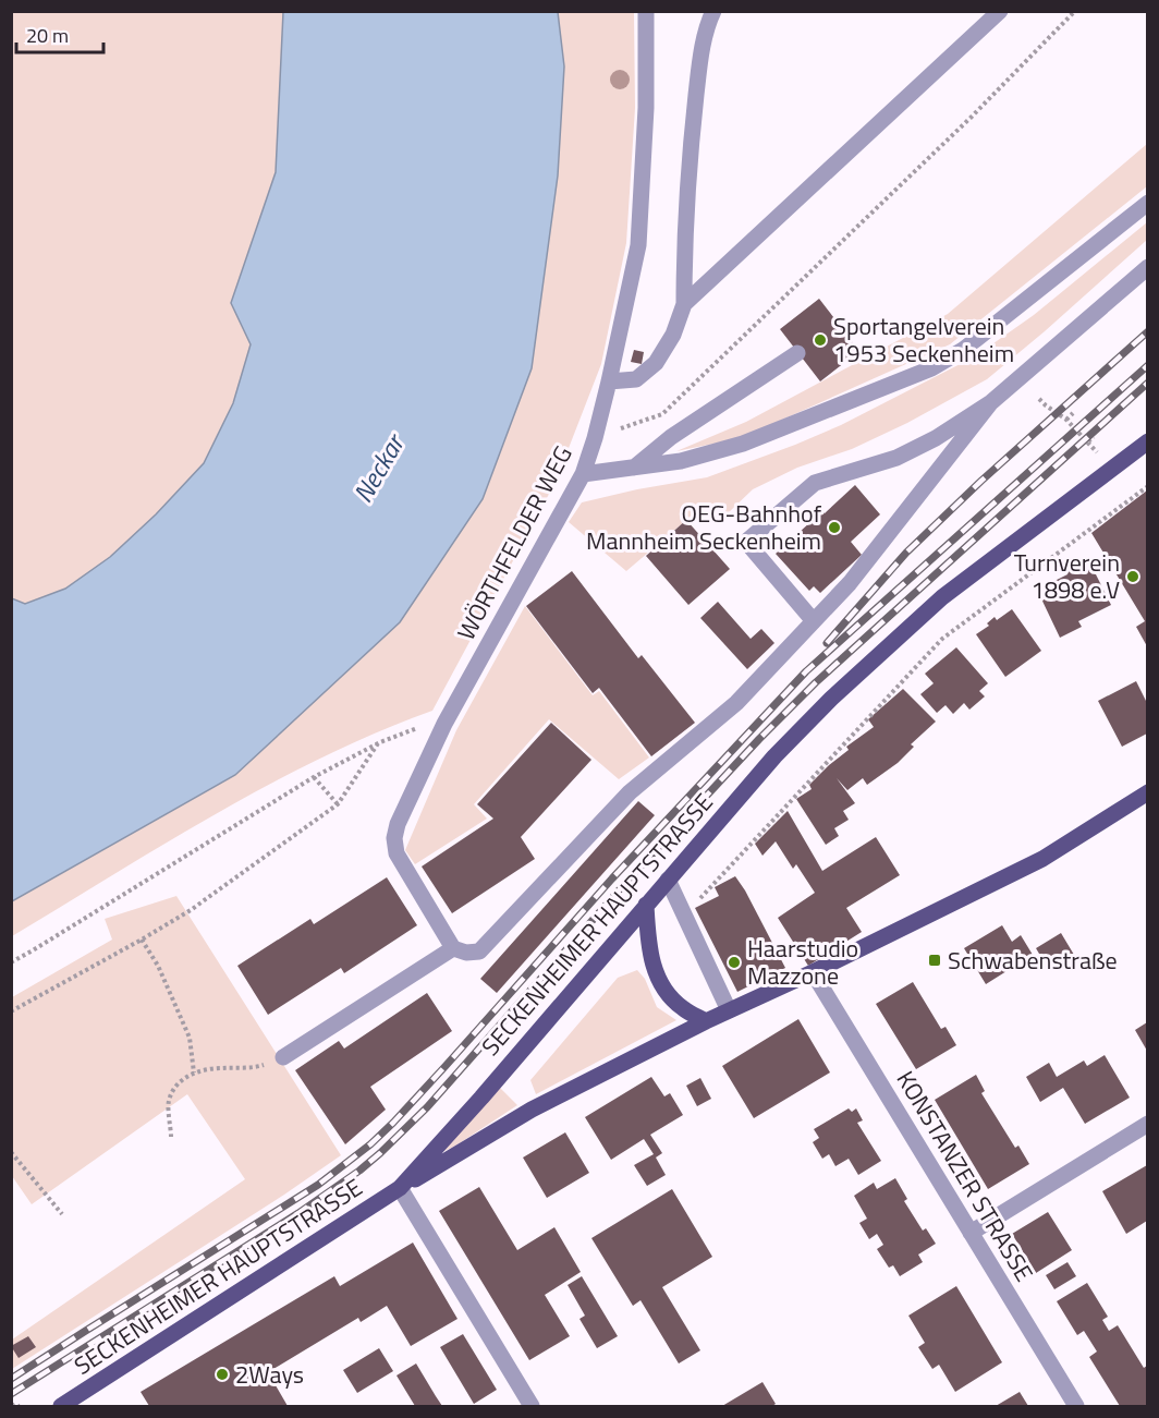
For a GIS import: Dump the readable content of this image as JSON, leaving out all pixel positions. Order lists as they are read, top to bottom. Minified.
{"streets":{"main road":["SECKENHEIMER HAUPTSTRASSE"],"street":["WÖRTHFELDER WEG","KONSTANZER STRASSE"]},"water":["Neckar"],"places":{"other":["Sportangelverein 1953 Seckenheim","OEG-Bahnhof Mannheim Seckenheim","Turnverein 1898 e.V","Haarstudio Mazzone","2Ways"],"transit":["Schwabenstraße"]},"scale_bar":"20 m"}
